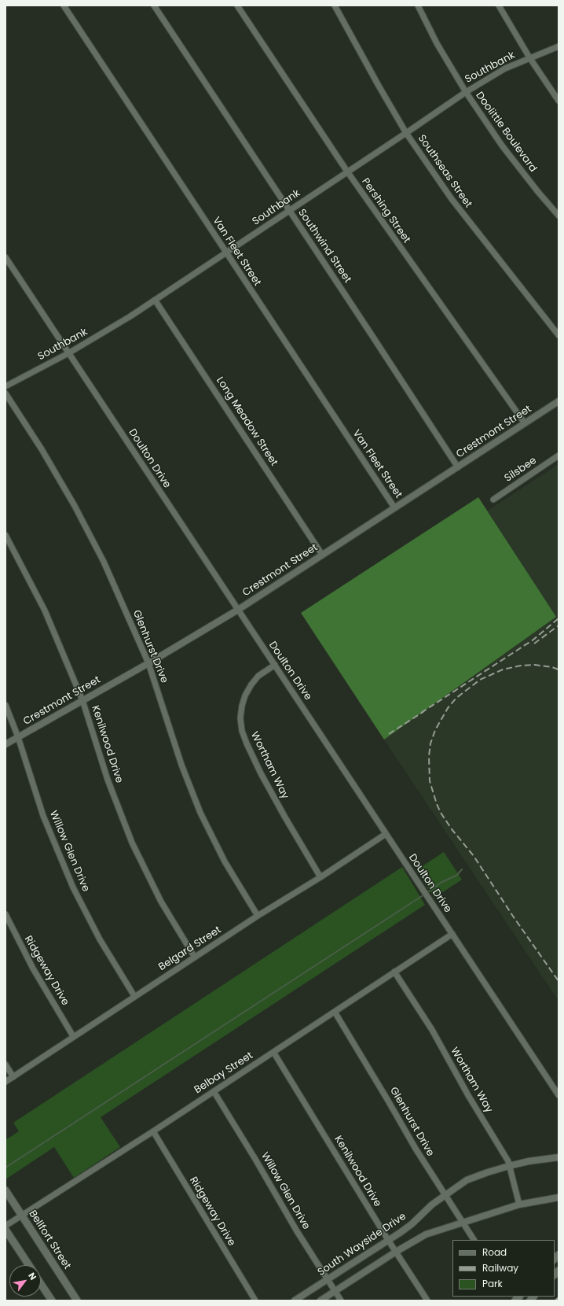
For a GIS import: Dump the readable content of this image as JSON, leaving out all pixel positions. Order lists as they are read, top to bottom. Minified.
{"streets":{"main road":["Bellfort Street"],"street":["Southbank","Doolittle Boulevard","Southseas Street","Pershing Street","Southwind Street","Van Fleet Street","Long Meadow Street","Crestmont Street","Doulton Drive","Silsbee","Glenhurst Drive","Kenilwood Drive","Wortham Way","Willow Glen Drive","Belgard Street","Ridgeway Drive","Belbay Street","South Wayside Drive"]},"crossings":[["Southbank","Doolittle Boulevard"],["Southbank","Southseas Street"],["Southbank","Pershing Street"],["Southbank","Southwind Street"],["Southbank","Van Fleet Street"],["Southbank","Long Meadow Street"],["Southbank","Doulton Drive"],["Pershing Street","Crestmont Street"],["Southwind Street","Crestmont Street"],["Van Fleet Street","Crestmont Street"],["Long Meadow Street","Crestmont Street"],["Crestmont Street","Doulton Drive"],["Crestmont Street","Glenhurst Drive"],["Crestmont Street","Kenilwood Drive"],["Crestmont Street","Willow Glen Drive"],["Doulton Drive","Wortham Way"],["Doulton Drive","Belgard Street"],["Doulton Drive","Belbay Street"],["Glenhurst Drive","Belgard Street"],["Glenhurst Drive","Belbay Street"],["Glenhurst Drive","South Wayside Drive"],["Kenilwood Drive","Belgard Street"],["Kenilwood Drive","Belbay Street"],["Kenilwood Drive","South Wayside Drive"],["Wortham Way","Belgard Street"],["Wortham Way","Belbay Street"],["Wortham Way","South Wayside Drive"],["Willow Glen Drive","Belgard Street"],["Willow Glen Drive","Belbay Street"],["Willow Glen Drive","South Wayside Drive"],["Belgard Street","Ridgeway Drive"],["Ridgeway Drive","Belbay Street"],["Belbay Street","Bellfort Street"]],"legend":["Road","Railway","Park"],"north":"top right"}
